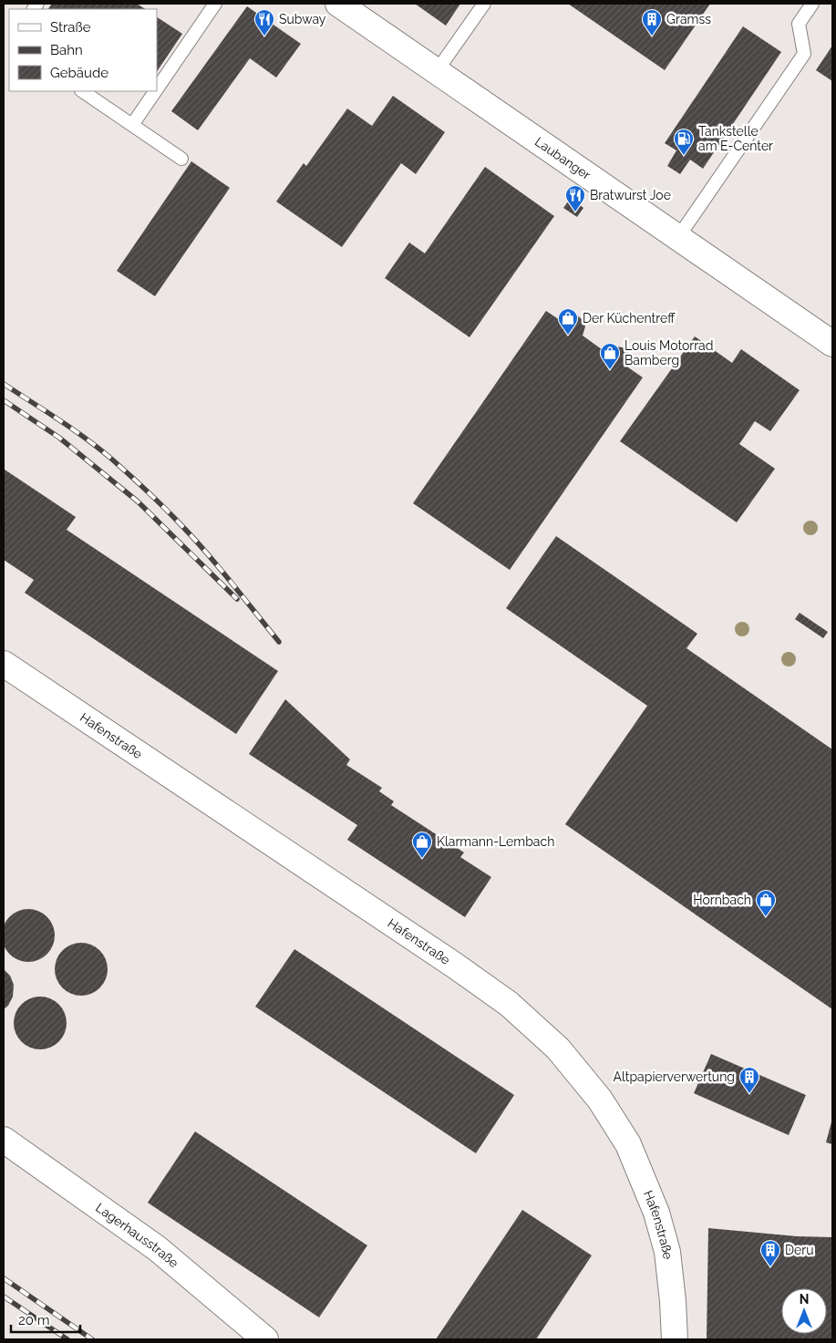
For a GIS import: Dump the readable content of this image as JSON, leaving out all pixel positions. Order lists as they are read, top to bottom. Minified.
{"streets":{"street":["Laubanger","Hafenstraße","Lagerhausstraße"]},"places":{"restaurant":["Subway","Bratwurst Joe"],"building":["Gramss","Altpapierverwertung","Deru"],"fuel station":["Tankstelle am E-Center"],"shop":["Der Küchentreff","Louis Motorrad Bamberg","Klarmann-Lembach","Hornbach"]},"legend":["Straße","Bahn","Gebäude"],"scale_bar":"20 m","north":"top"}
